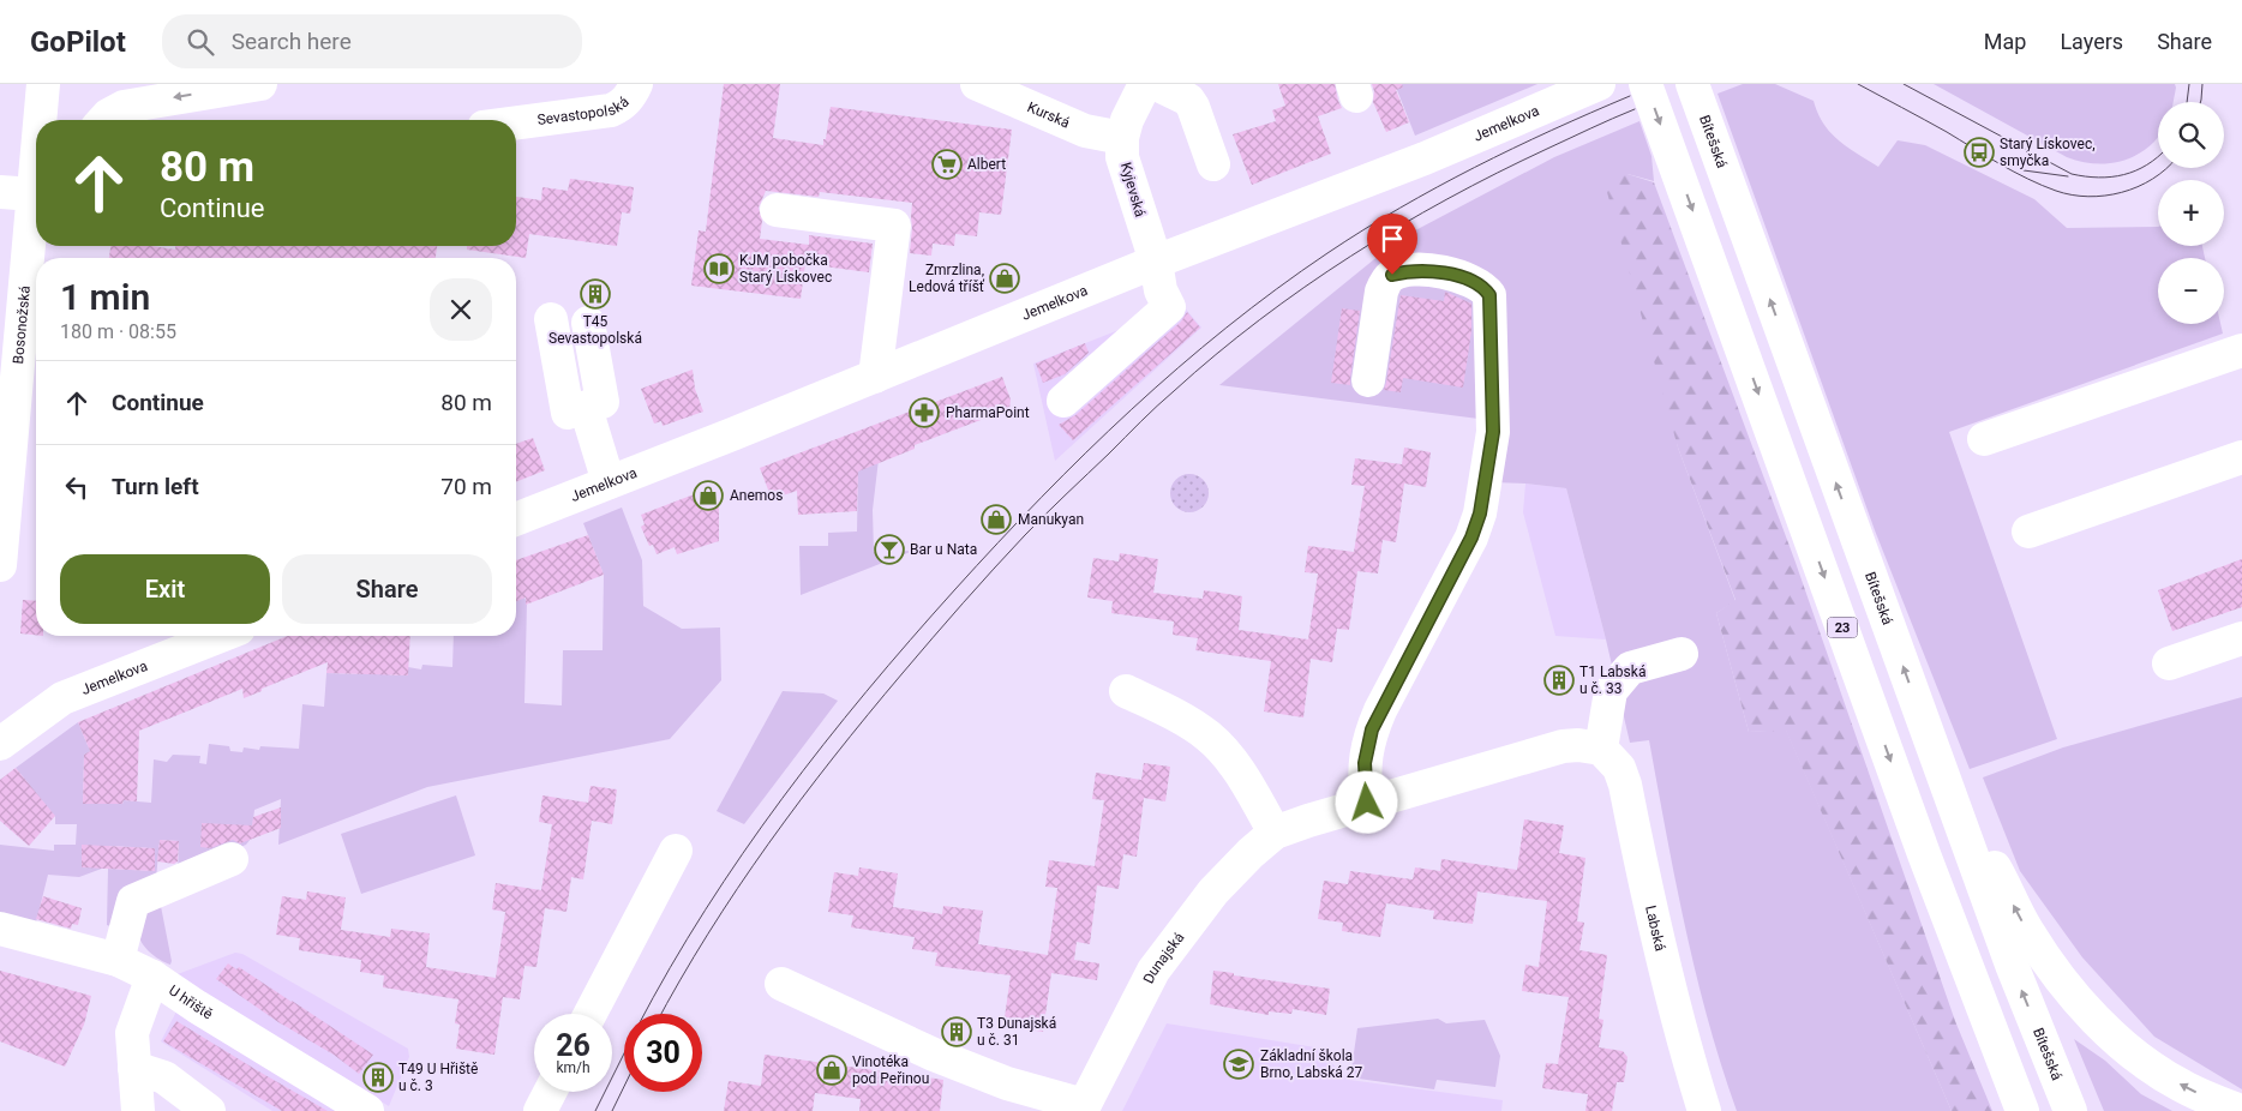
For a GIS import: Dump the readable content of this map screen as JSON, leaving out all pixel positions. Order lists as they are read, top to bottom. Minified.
{"streets":{"main road":["Sevastopolská","Kurská","Jemelkova","Bítešská","Kyjevská","Bosonožská","23","Labská","Dunajská","U hřiště"]},"crossings":[["Kurská","Kyjevská"],["Jemelkova","Kyjevská"],["Labská","Dunajská"]],"places":{"bus stop":["Starý Lískovec, smyčka"],"supermarket":["Albert"],"library":["KJM pobočka Starý Lískovec"],"shop":["Zmrzlina, Ledová tříšť","Anemos","Manukyan","Vinotéka pod Peřinou"],"building":["T45 Sevastopolská","T1 Labská u č. 33","T3 Dunajská u č. 31","T49 U Hřiště u č. 3"],"pharmacy":["PharmaPoint"],"bar":["Bar u Nata"],"school or university":["Základní škola Brno, Labská 27"]},"page":{"header":"GoPilot","search":"Search here","nav":["Map","Layers","Share"],"map_buttons":["+","−"],"turn":["80 m","Continue"],"heading":["1 min","180 m · 08:55"],"list":[{"name":"Continue","value":"80 m"},{"name":"Turn left","value":"70 m"}],"buttons":["Exit","Share"],"speed":"26 km/h","limit":"30"}}
